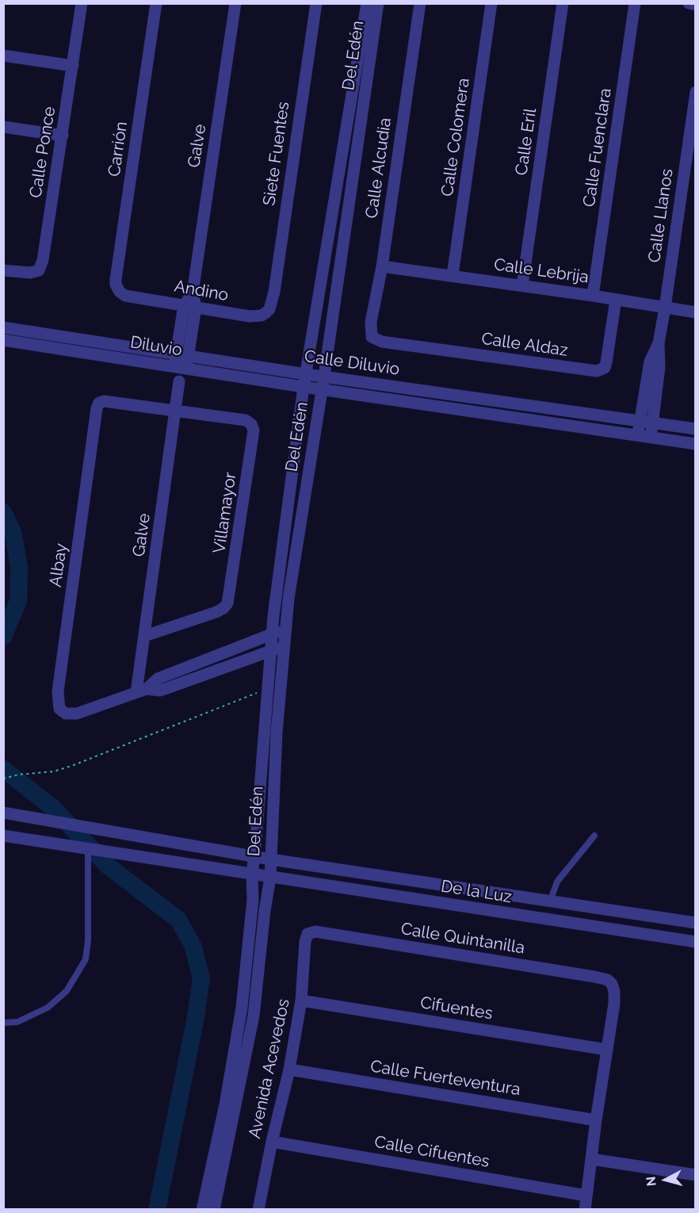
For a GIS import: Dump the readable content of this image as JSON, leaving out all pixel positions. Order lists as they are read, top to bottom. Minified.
{"streets":{"street":["Del Edén","Calle Colomera","Calle Eril","Galve","Calle Fuenclara","Carrión","Calle Ponce","Siete Fuentes","Calle Alcudia","Calle Llanos","Calle Lebrija","Andino","Calle Aldaz","Diluvio","Calle Diluvio","Villamayor","Albay","De la Luz","Calle Quintanilla","Cifuentes","Avenida Acevedos","Calle Fuerteventura","Calle Cifuentes"]},"crossings":[["Del Edén","Diluvio"],["Del Edén","Calle Diluvio"],["Del Edén","Albay"],["Del Edén","De la Luz"],["Calle Colomera","Calle Lebrija"],["Calle Eril","Calle Lebrija"],["Galve","Andino"],["Galve","Villamayor"],["Galve","Albay"],["Calle Fuenclara","Calle Lebrija"],["Carrión","Andino"],["Siete Fuentes","Andino"],["Calle Alcudia","Calle Lebrija"],["Calle Alcudia","Calle Aldaz"],["Calle Llanos","Calle Lebrija"],["Calle Lebrija","Calle Aldaz"],["Diluvio","Calle Diluvio"],["Villamayor","Albay"],["Calle Quintanilla","Cifuentes"],["Calle Quintanilla","Avenida Acevedos"],["Cifuentes","Avenida Acevedos"],["Avenida Acevedos","Calle Fuerteventura"],["Avenida Acevedos","Calle Cifuentes"]],"north":"left"}
